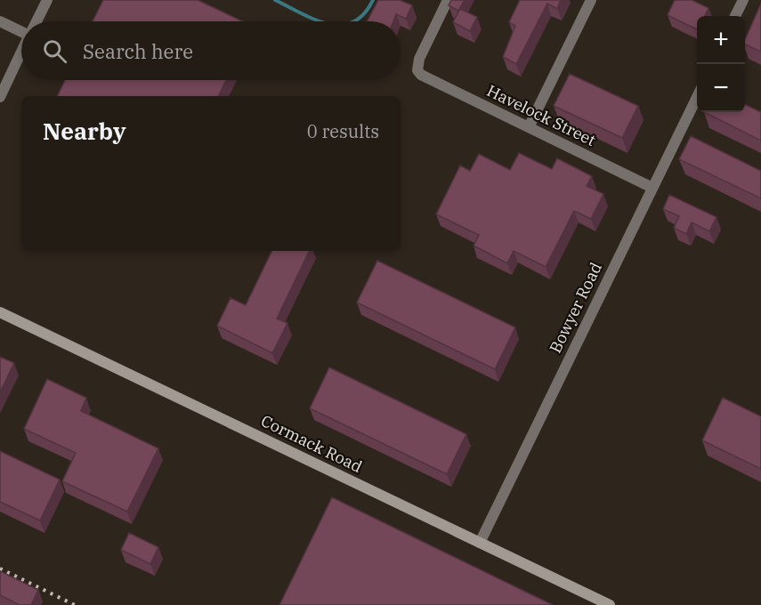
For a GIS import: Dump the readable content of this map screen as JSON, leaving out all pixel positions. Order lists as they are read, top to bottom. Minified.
{"streets":{"street":["Havelock Street","Bowyer Road","Cormack Road"]},"crossings":[["Havelock Street","Bowyer Road"],["Bowyer Road","Cormack Road"]],"page":{"map_buttons":["+","−"],"search":"Search here","heading":["Nearby","0 results"]}}
